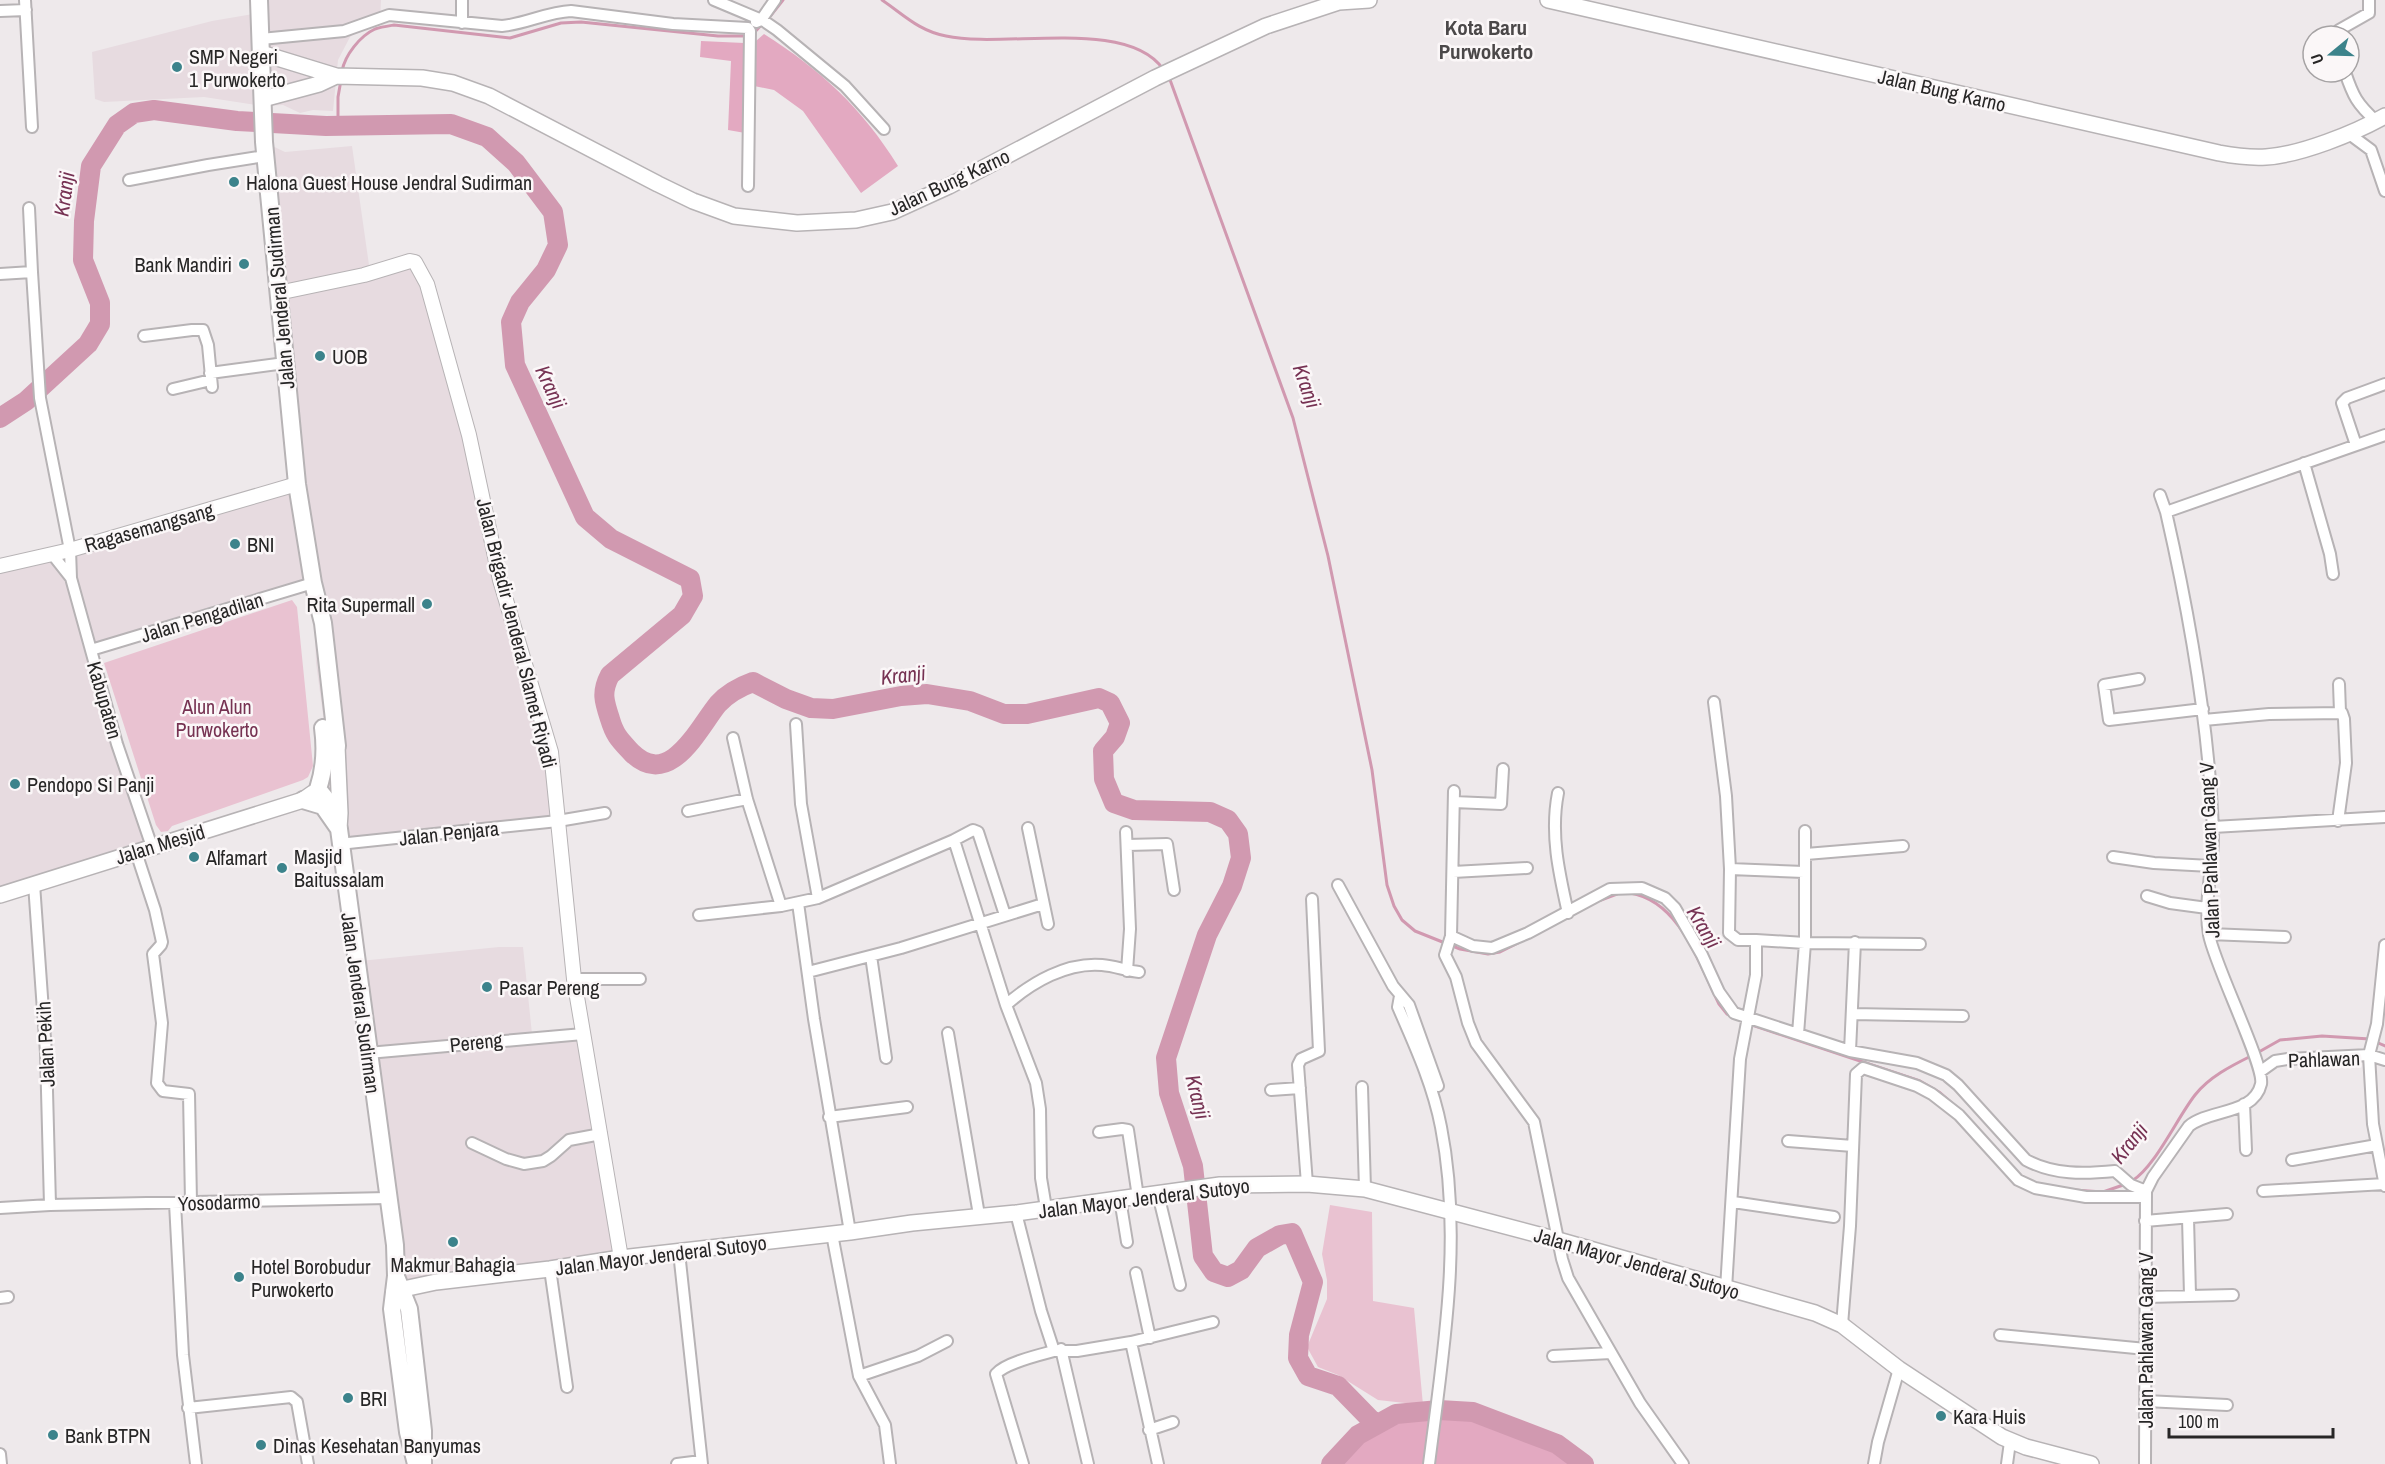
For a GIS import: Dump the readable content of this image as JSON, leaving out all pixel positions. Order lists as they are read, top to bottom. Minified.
{"streets":{"main road":["Jalan Bung Karno","Jalan Jenderal Sudirman","Jalan Mesjid","Jalan Mayor Jenderal Sutoyo"],"street":["Ragasemangsang","Jalan Pengadilan","Jalan Brigadir Jenderal Slamet Riyadi","Kabupaten","Jalan Penjara","Jalan Pahlawan Gang V","Pereng","Jalan Pekih","Pahlawan","Yosodarmo"]},"crossings":[["Jalan Jenderal Sudirman","Ragasemangsang"],["Jalan Jenderal Sudirman","Jalan Pengadilan"],["Jalan Jenderal Sudirman","Jalan Brigadir Jenderal Slamet Riyadi"],["Jalan Jenderal Sudirman","Jalan Penjara"],["Jalan Jenderal Sudirman","Jalan Mesjid"],["Jalan Jenderal Sudirman","Pereng"],["Jalan Jenderal Sudirman","Jalan Mayor Jenderal Sutoyo"],["Jalan Jenderal Sudirman","Yosodarmo"],["Ragasemangsang","Kabupaten"],["Jalan Pengadilan","Kabupaten"],["Jalan Brigadir Jenderal Slamet Riyadi","Jalan Penjara"],["Jalan Brigadir Jenderal Slamet Riyadi","Pereng"],["Jalan Brigadir Jenderal Slamet Riyadi","Jalan Mayor Jenderal Sutoyo"],["Kabupaten","Jalan Mesjid"],["Jalan Mesjid","Jalan Pekih"],["Jalan Pahlawan Gang V","Pahlawan"],["Jalan Pekih","Yosodarmo"]],"districts":["Kota Baru Purwokerto"],"water":["Kranji"],"parks":["Alun Alun Purwokerto"],"places":["SMP Negeri 1 Purwokerto","Halona Guest House Jendral Sudirman","Bank Mandiri","UOB","BNI","Rita Supermall","Pendopo Si Panji","Alfamart","Masjid Baitussalam","Pasar Pereng","Makmur Bahagia","Hotel Borobudur Purwokerto","BRI","Kara Huis","Bank BTPN","Dinas Kesehatan Banyumas"],"scale_bar":"100 m","north":"left"}
